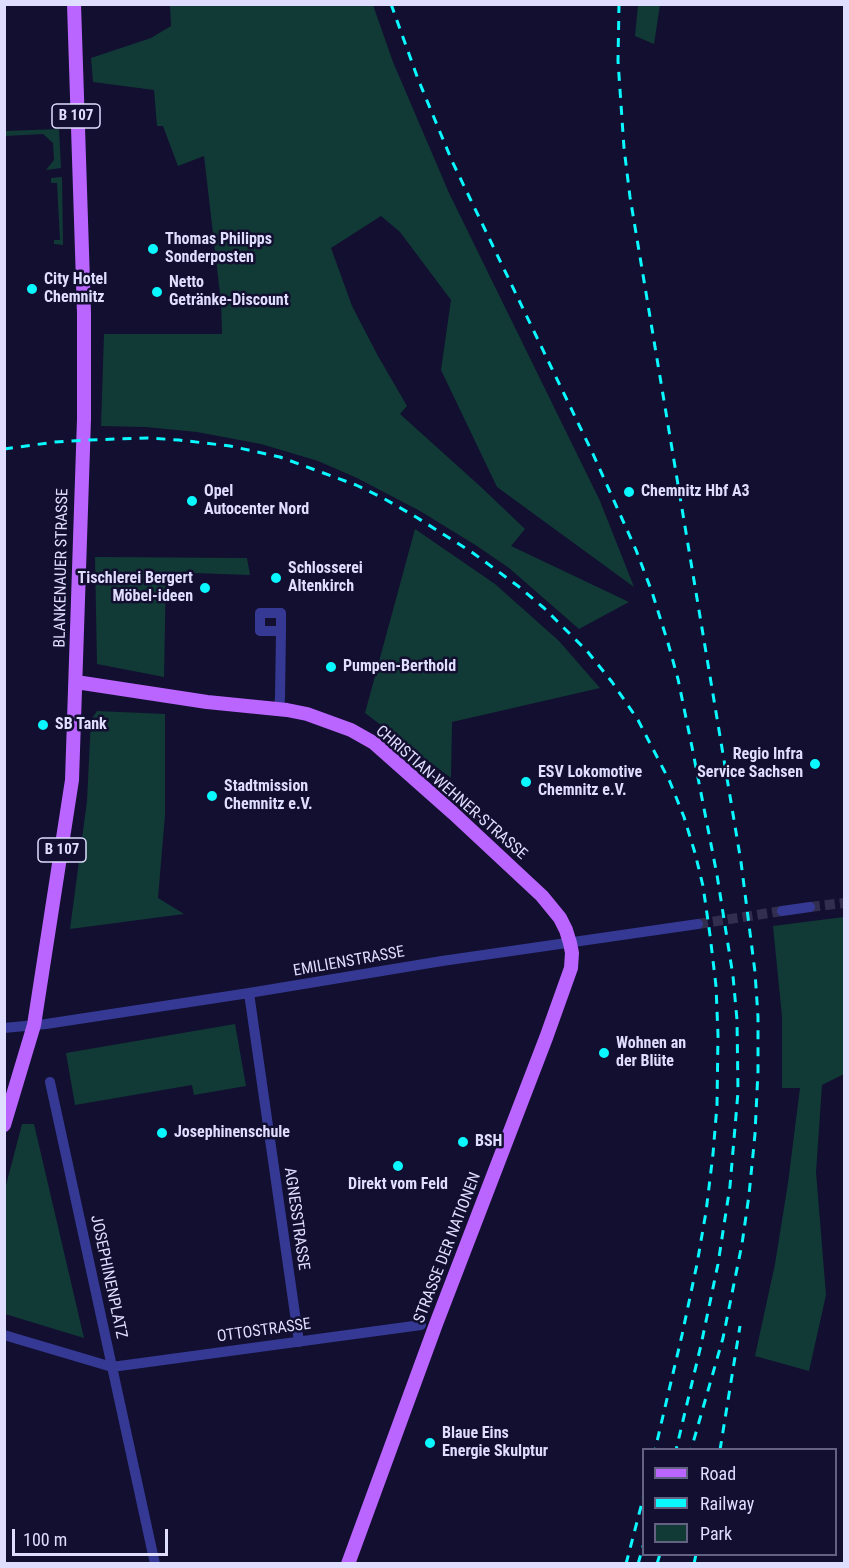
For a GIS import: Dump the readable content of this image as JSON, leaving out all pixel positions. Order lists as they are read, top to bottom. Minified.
{"streets":{"main road":["B 107","BLANKENAUER STRASSE","CHRISTIAN-WEHNER-STRASSE","STRASSE DER NATIONEN"],"street":["EMILIENSTRASSE","AGNESSTRASSE","JOSEPHINENPLATZ","OTTOSTRASSE"]},"crossings":[["BLANKENAUER STRASSE","CHRISTIAN-WEHNER-STRASSE"],["BLANKENAUER STRASSE","EMILIENSTRASSE"],["CHRISTIAN-WEHNER-STRASSE","EMILIENSTRASSE"],["CHRISTIAN-WEHNER-STRASSE","STRASSE DER NATIONEN"],["EMILIENSTRASSE","AGNESSTRASSE"],["EMILIENSTRASSE","STRASSE DER NATIONEN"],["AGNESSTRASSE","OTTOSTRASSE"],["JOSEPHINENPLATZ","OTTOSTRASSE"]],"places":["Thomas Philipps Sonderposten","City Hotel Chemnitz","Netto Getränke-Discount","Chemnitz Hbf A3","Opel Autocenter Nord","Schlosserei Altenkirch","Tischlerei Bergert Möbel-ideen","Pumpen-Berthold","SB Tank","Regio Infra Service Sachsen","ESV Lokomotive Chemnitz e.V.","Stadtmission Chemnitz e.V.","Wohnen an der Blüte","Josephinenschule","BSH","Direkt vom Feld","Blaue Eins Energie Skulptur"],"legend":["Road","Railway","Park"],"scale_bar":"100 m"}
